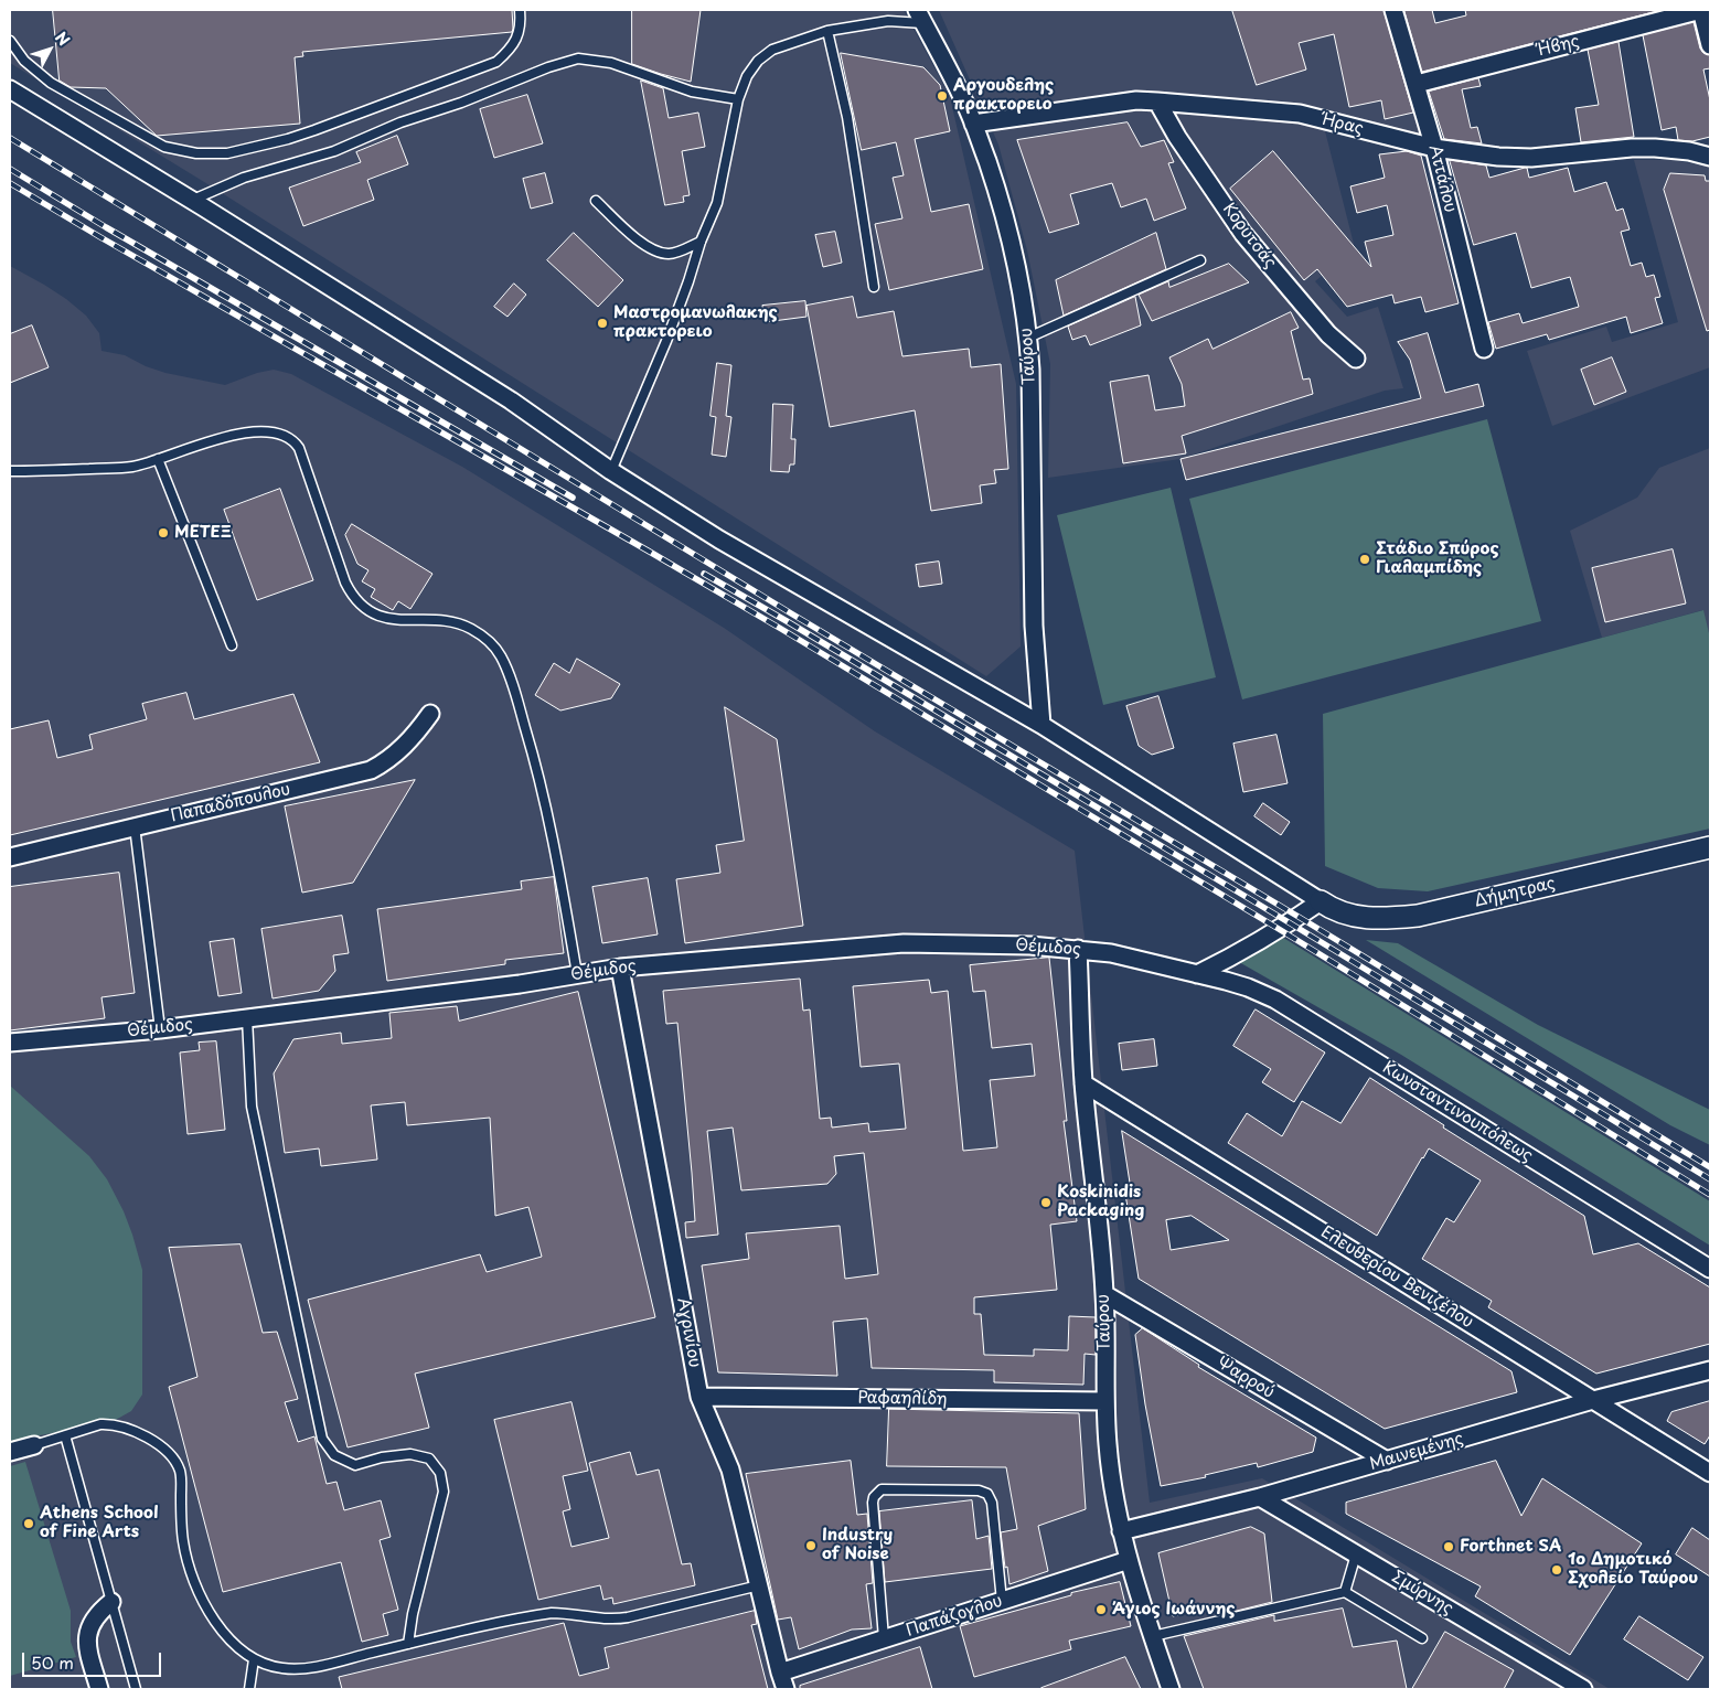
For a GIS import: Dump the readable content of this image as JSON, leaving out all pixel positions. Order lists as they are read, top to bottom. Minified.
{"streets":{"street":["Ήβης","Ήρας","Αττάλου","Κορυτσάς","Ταύρου","Παπαδόπουλου","Δήμητρας","Θέμιδος","Κωνσταντινουπόλεως","Ελευθερίου Βενιζέλου","Αγρινίου","Ψαρρού","Ραφαηλίδη","Μαινεμένης","Σμύρνης","Παπάζογλου"]},"crossings":[["Ήβης","Αττάλου"],["Ήρας","Αττάλου"],["Ήρας","Κορυτσάς"],["Ήρας","Ταύρου"],["Ταύρου","Θέμιδος"],["Ταύρου","Ελευθερίου Βενιζέλου"],["Ταύρου","Ψαρρού"],["Ταύρου","Ραφαηλίδη"],["Ταύρου","Μαινεμένης"],["Ταύρου","Παπάζογλου"],["Θέμιδος","Κωνσταντινουπόλεως"],["Θέμιδος","Αγρινίου"],["Ελευθερίου Βενιζέλου","Μαινεμένης"],["Αγρινίου","Ραφαηλίδη"],["Αγρινίου","Παπάζογλου"],["Ψαρρού","Μαινεμένης"],["Μαινεμένης","Σμύρνης"]],"places":["Αργουδελης πρακτορειο","Μαστρομανωλακης πρακτορειο","ΜΕΤΕΞ","Στάδιο Σπύρος Γιαλαμπίδης","Koskinidis Packaging","Athens School of Fine Arts","Industry of Noise","Forthnet SA","1ο Δημοτικό Σχολείο Ταύρου","Άγιος Ιωάννης"],"scale_bar":"50 m","north":"top right"}
